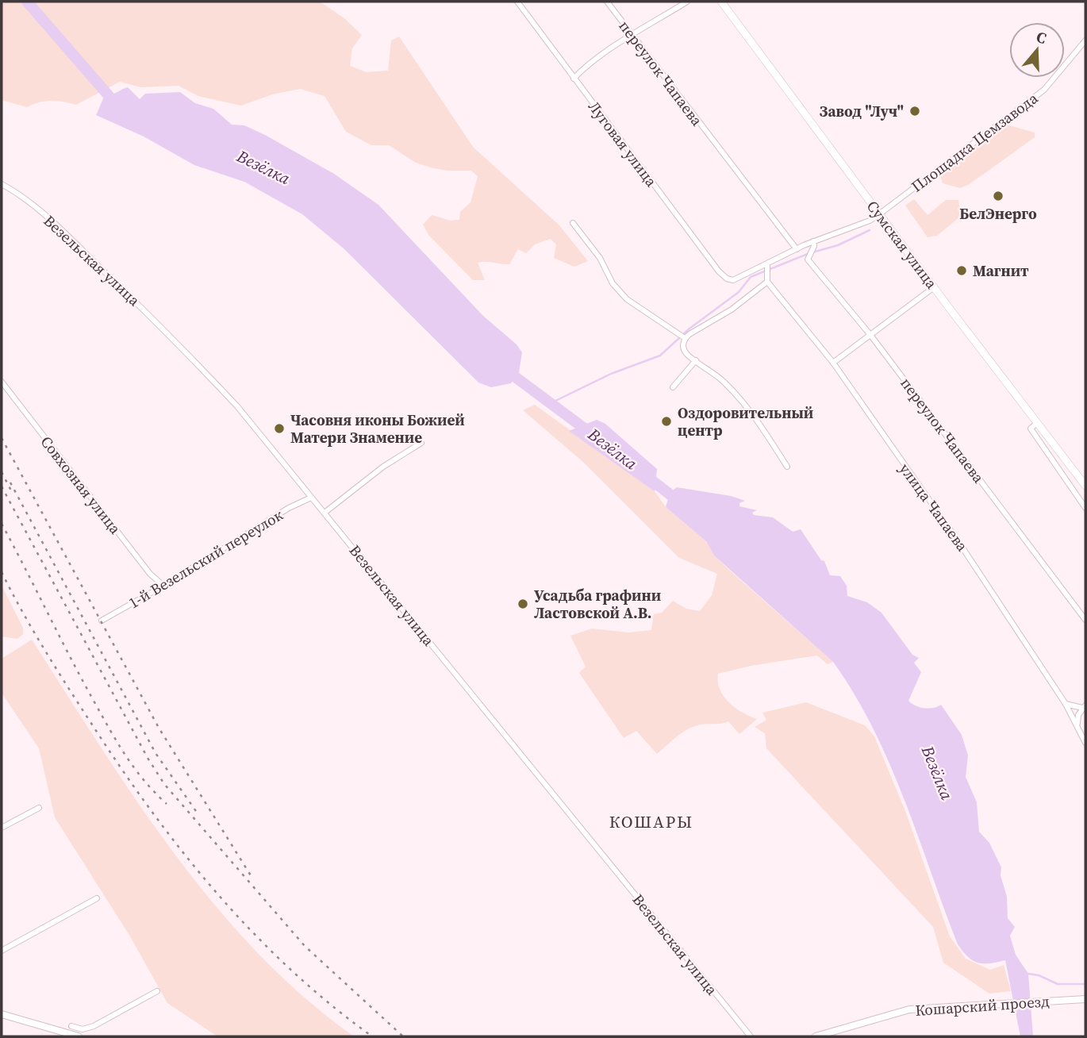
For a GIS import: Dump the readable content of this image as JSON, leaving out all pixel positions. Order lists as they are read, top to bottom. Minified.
{"streets":{"main road":["Сумская улица"],"street":["переулок Чапаева","Площадка Цемзавода","Луговая улица","Везельская улица","Совхозная улица","улица Чапаева","1-й Везельский переулок","Кошарский проезд"]},"crossings":[["Площадка Цемзавода","Сумская улица"],["Везельская улица","1-й Везельский переулок"],["Совхозная улица","1-й Везельский переулок"]],"districts":["КОШАРЫ"],"water":["Везёлка"],"places":["Завод \"Луч\"","БелЭнерго","Магнит","Оздоровительный центр","Часовня иконы Божией Матери Знамение","Усадьба графини Ластовской А.В."],"north":"top"}
